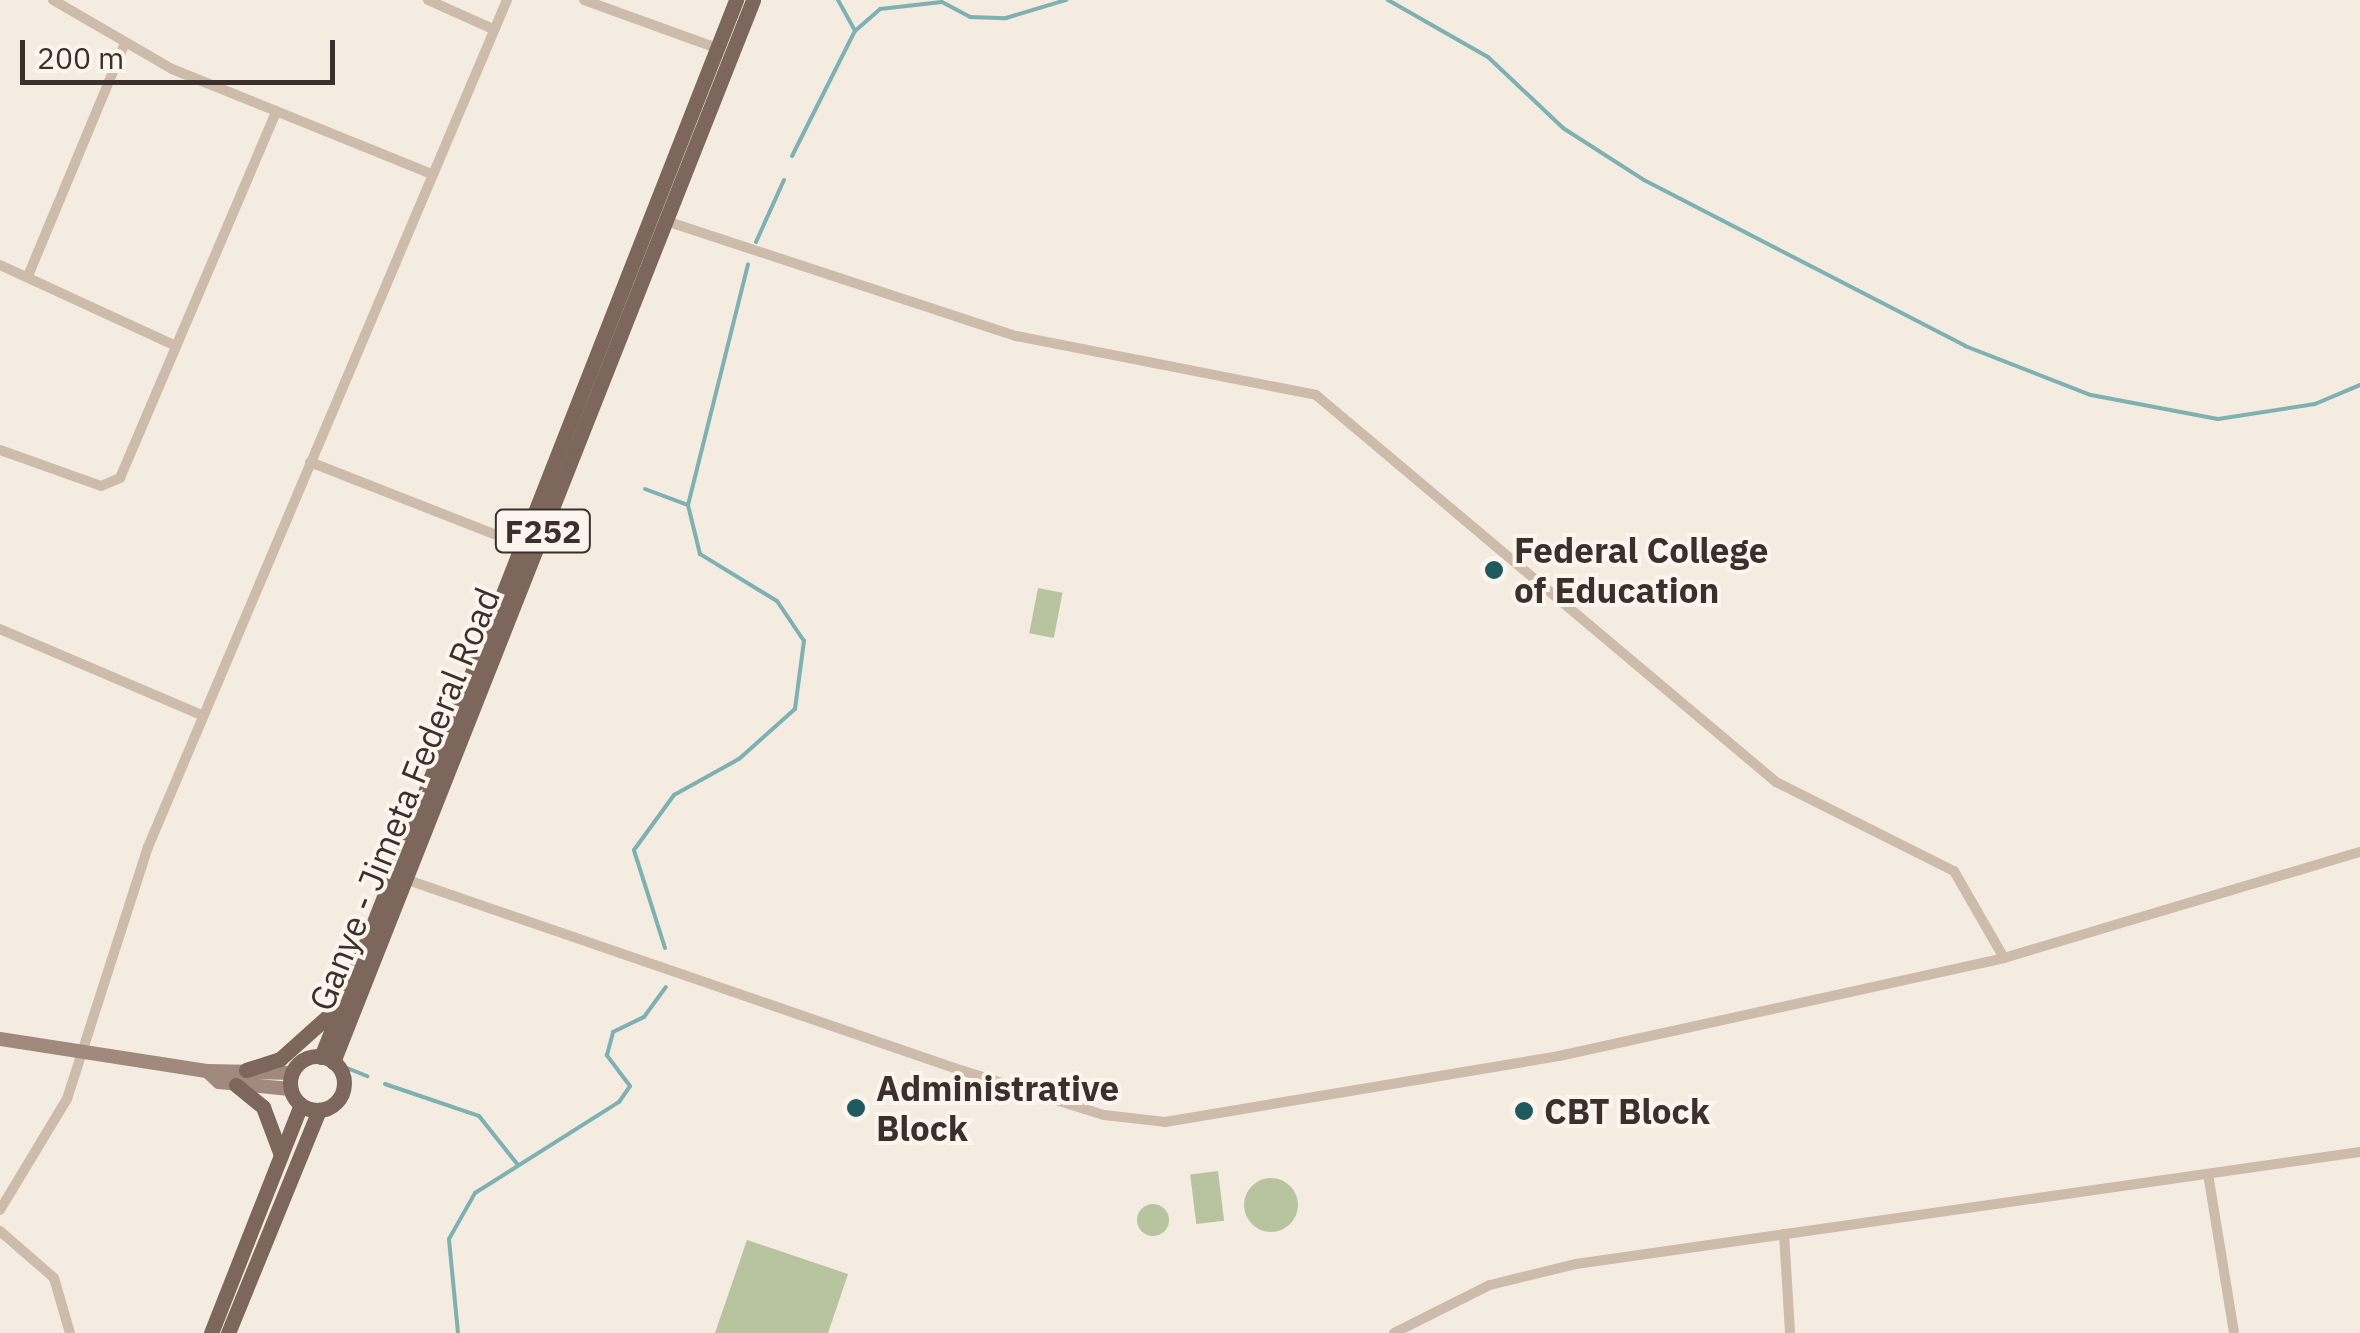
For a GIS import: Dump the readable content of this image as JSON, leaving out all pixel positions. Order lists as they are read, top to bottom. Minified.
{"streets":{"main road":["F252","Ganye - Jimeta Federal Road"]},"places":["Federal College of Education","Administrative Block","CBT Block"],"scale_bar":"200 m"}
